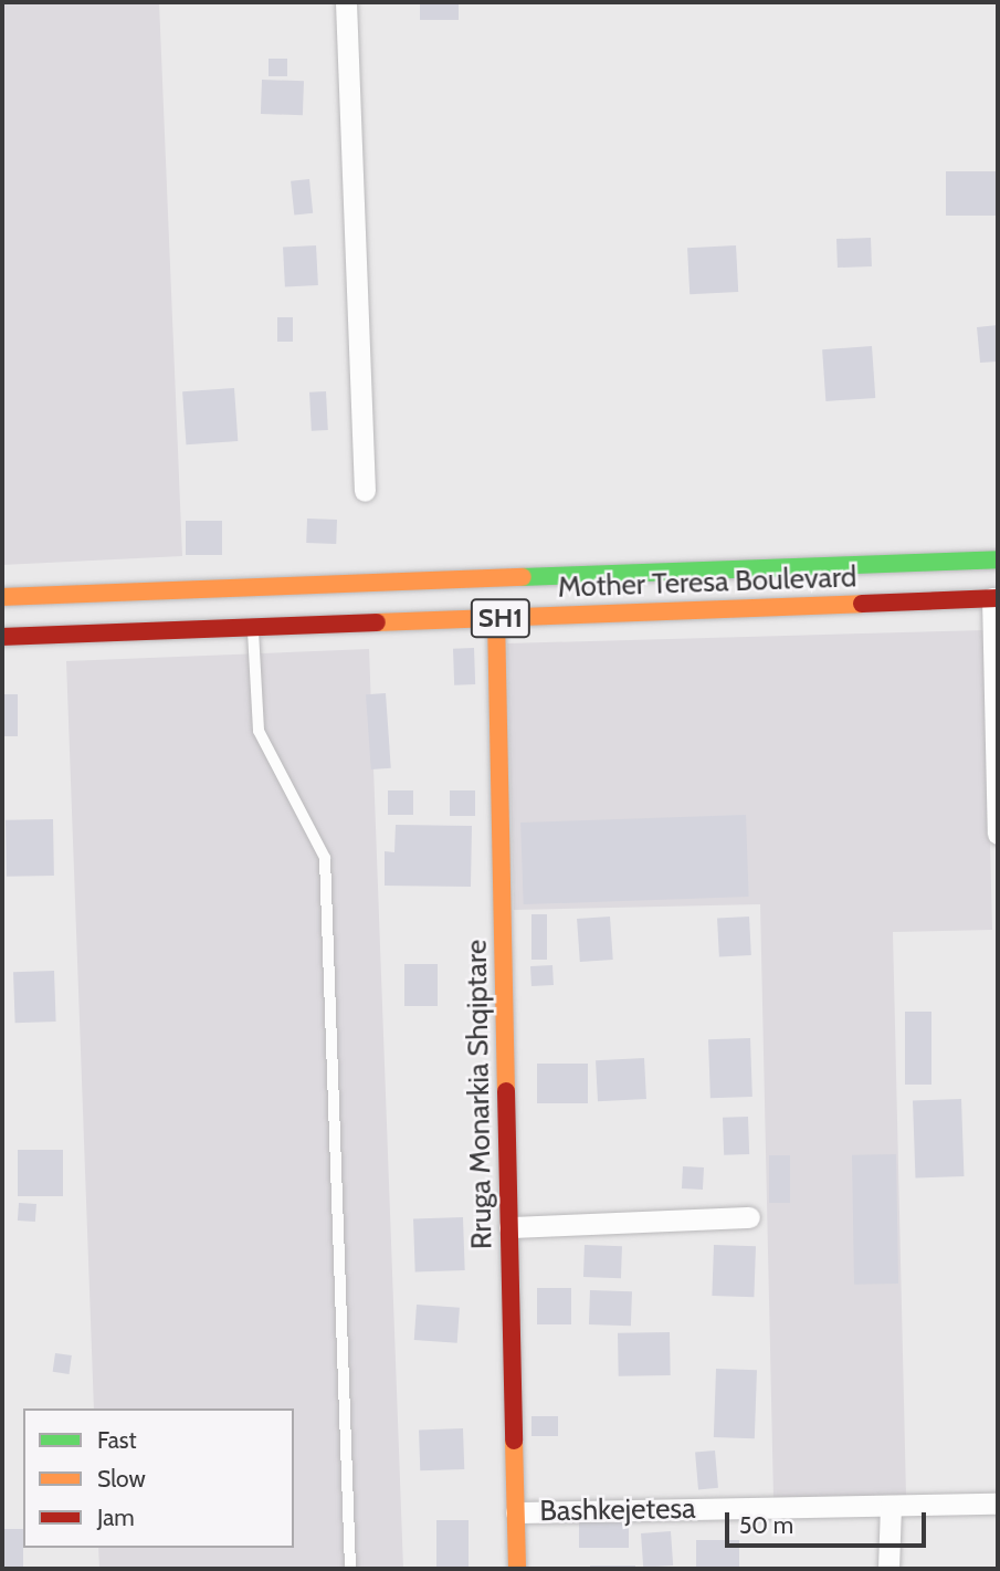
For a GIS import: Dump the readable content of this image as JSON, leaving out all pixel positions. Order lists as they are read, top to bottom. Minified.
{"streets":{"main road":["Mother Teresa Boulevard","SH1","Rruga Monarkia Shqiptare"],"street":["Bashkejetesa"]},"crossings":[["Mother Teresa Boulevard","Rruga Monarkia Shqiptare"],["Rruga Monarkia Shqiptare","Bashkejetesa"]],"legend":["Fast","Slow","Jam"],"scale_bar":"50 m"}
